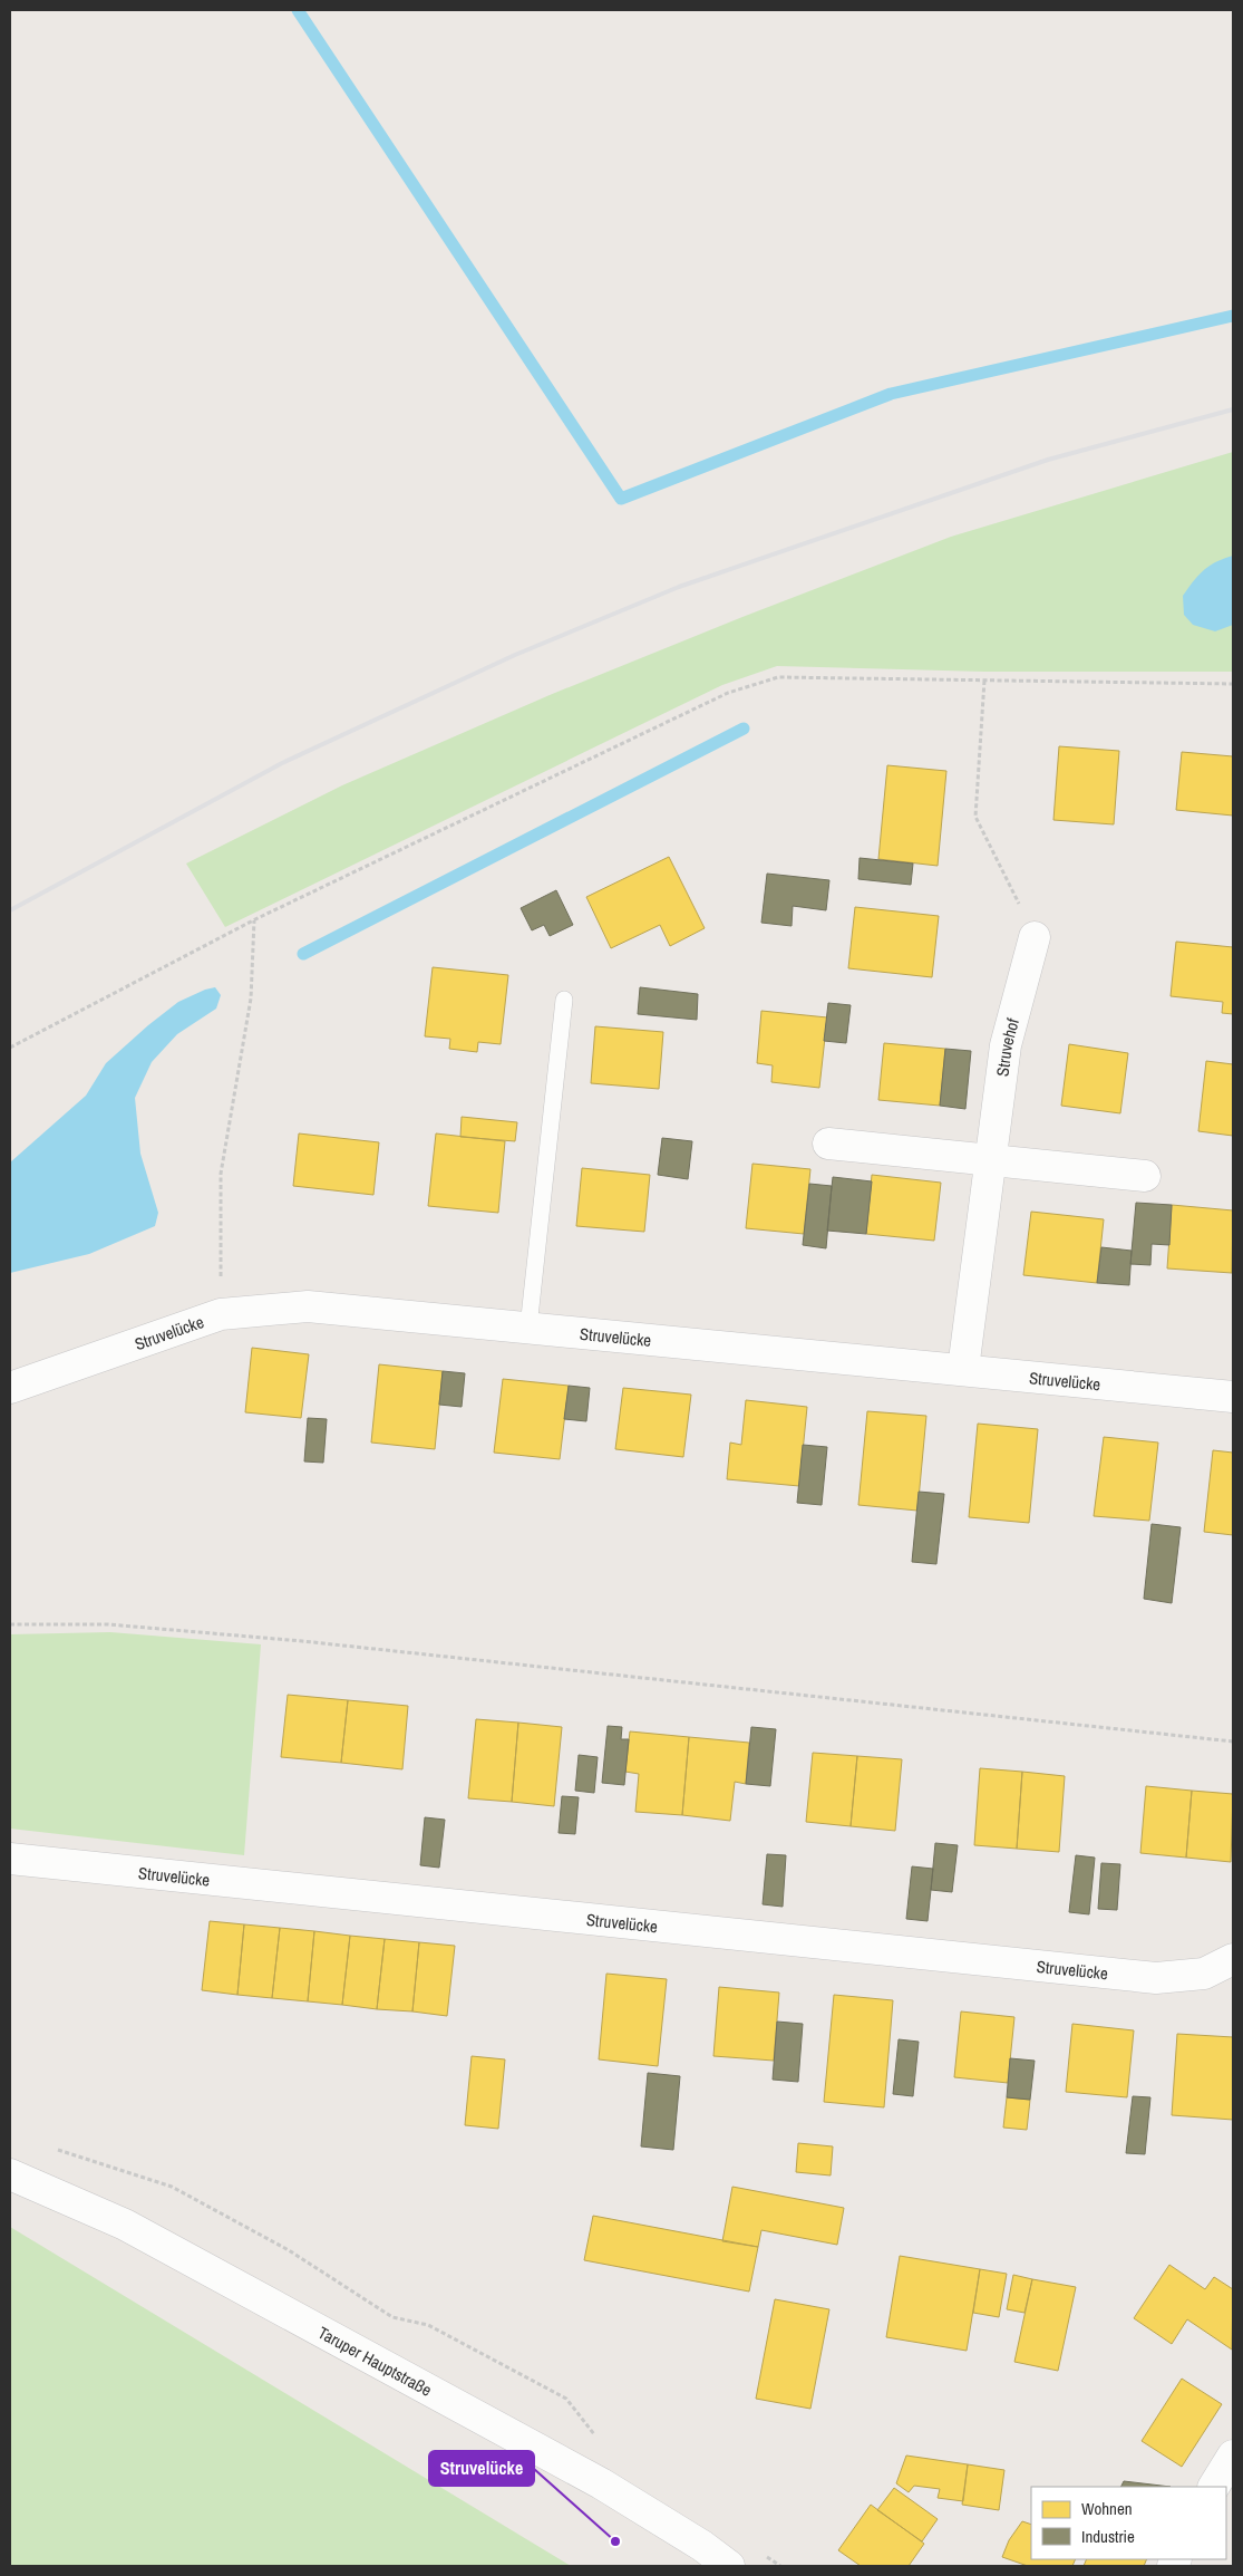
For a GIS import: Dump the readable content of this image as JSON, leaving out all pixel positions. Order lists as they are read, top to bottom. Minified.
{"streets":{"street":["Struvehof","Struvelücke","Taruper Hauptstraße"]},"crossings":[["Struvehof","Struvelücke"]],"places":["Struvelücke"],"legend":["Wohnen","Industrie"]}
